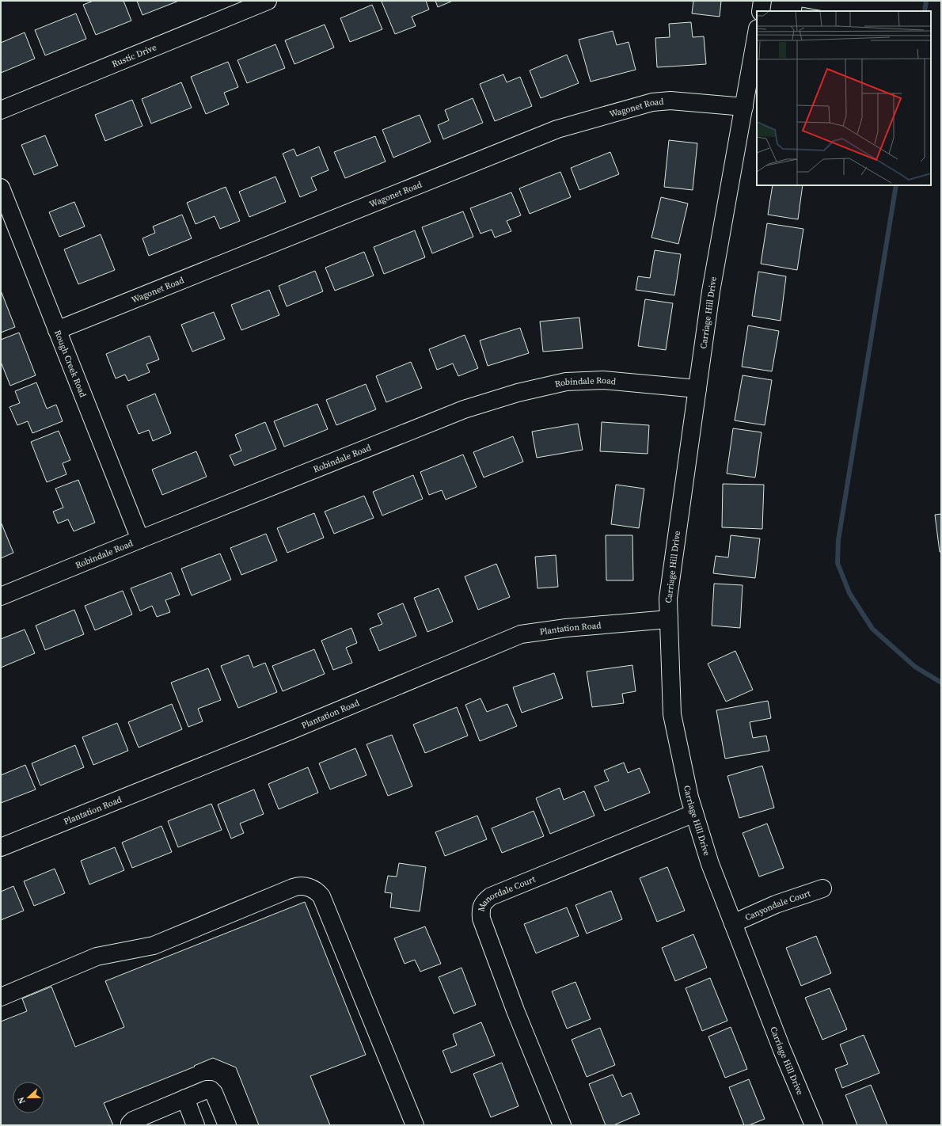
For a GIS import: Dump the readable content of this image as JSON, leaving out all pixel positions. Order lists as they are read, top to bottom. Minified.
{"streets":{"street":["Rustic Drive","Wagonet Road","Carriage Hill Drive","Rough Creek Road","Robindale Road","Plantation Road","Manordale Court","Canyondale Court"]},"crossings":[["Wagonet Road","Carriage Hill Drive"],["Wagonet Road","Rough Creek Road"],["Carriage Hill Drive","Robindale Road"],["Carriage Hill Drive","Plantation Road"],["Carriage Hill Drive","Manordale Court"],["Carriage Hill Drive","Canyondale Court"],["Rough Creek Road","Robindale Road"]],"north":"left"}
